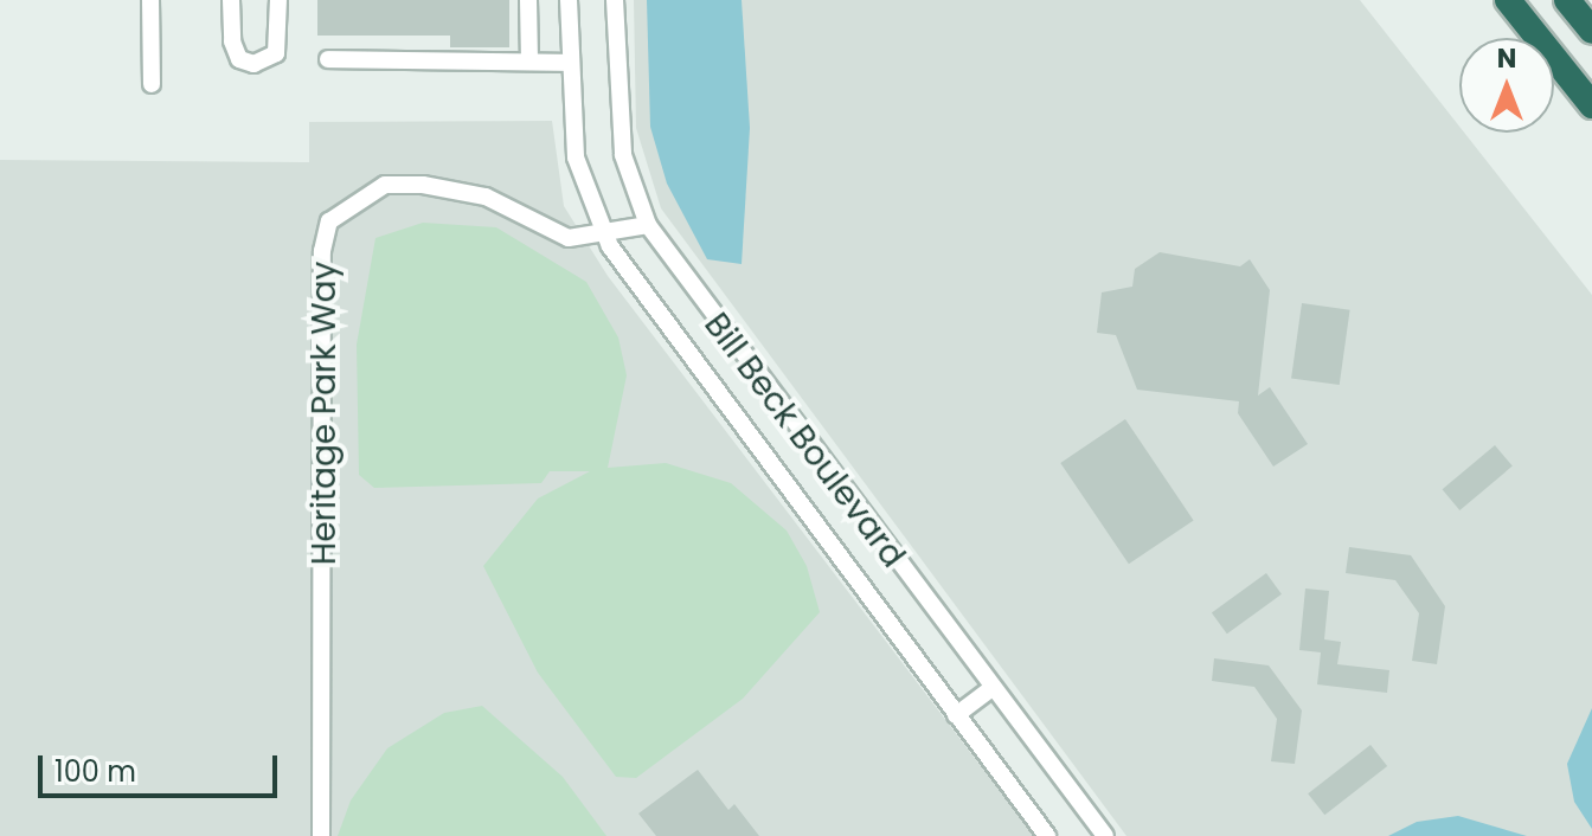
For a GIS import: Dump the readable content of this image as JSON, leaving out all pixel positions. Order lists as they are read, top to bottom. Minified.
{"streets":{"street":["Heritage Park Way","Bill Beck Boulevard"]},"crossings":[["Heritage Park Way","Bill Beck Boulevard"]],"scale_bar":"100 m","north":"top"}
